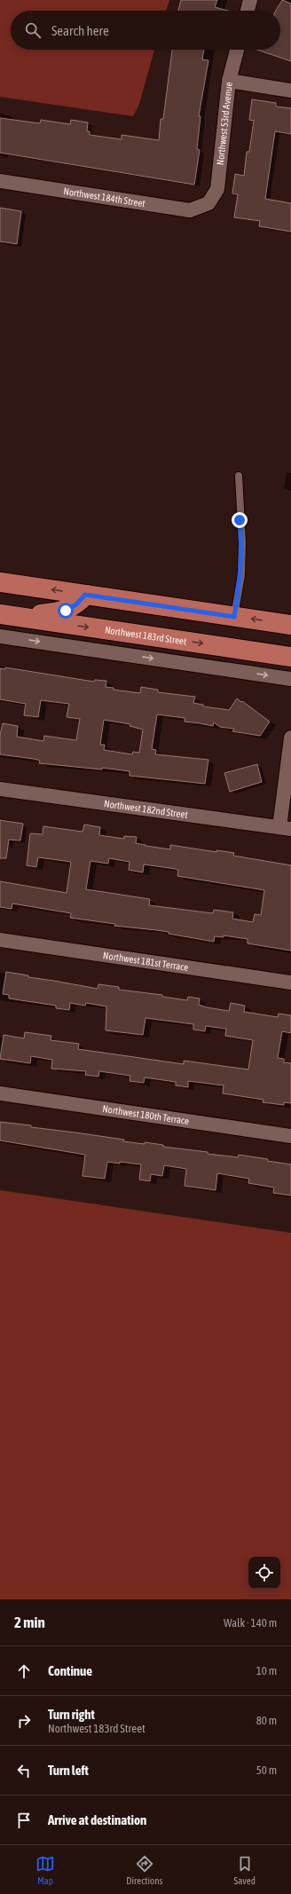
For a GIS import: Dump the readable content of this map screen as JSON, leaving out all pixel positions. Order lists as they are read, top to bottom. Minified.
{"streets":{"main road":["Northwest 183rd Street"],"street":["Northwest 53rd Avenue","Northwest 184th Street","Northwest 182nd Street","Northwest 181st Terrace","Northwest 180th Terrace"]},"crossings":[["Northwest 53rd Avenue","Northwest 184th Street"]],"page":{"search":"Search here","heading":["2 min","Walk · 140 m"],"list":[["Continue","10 m"],["Turn right","Northwest 183rd Street","80 m"],["Turn left","50 m"],"Arrive at destination"],"nav":["Map","Directions","Saved"]}}
